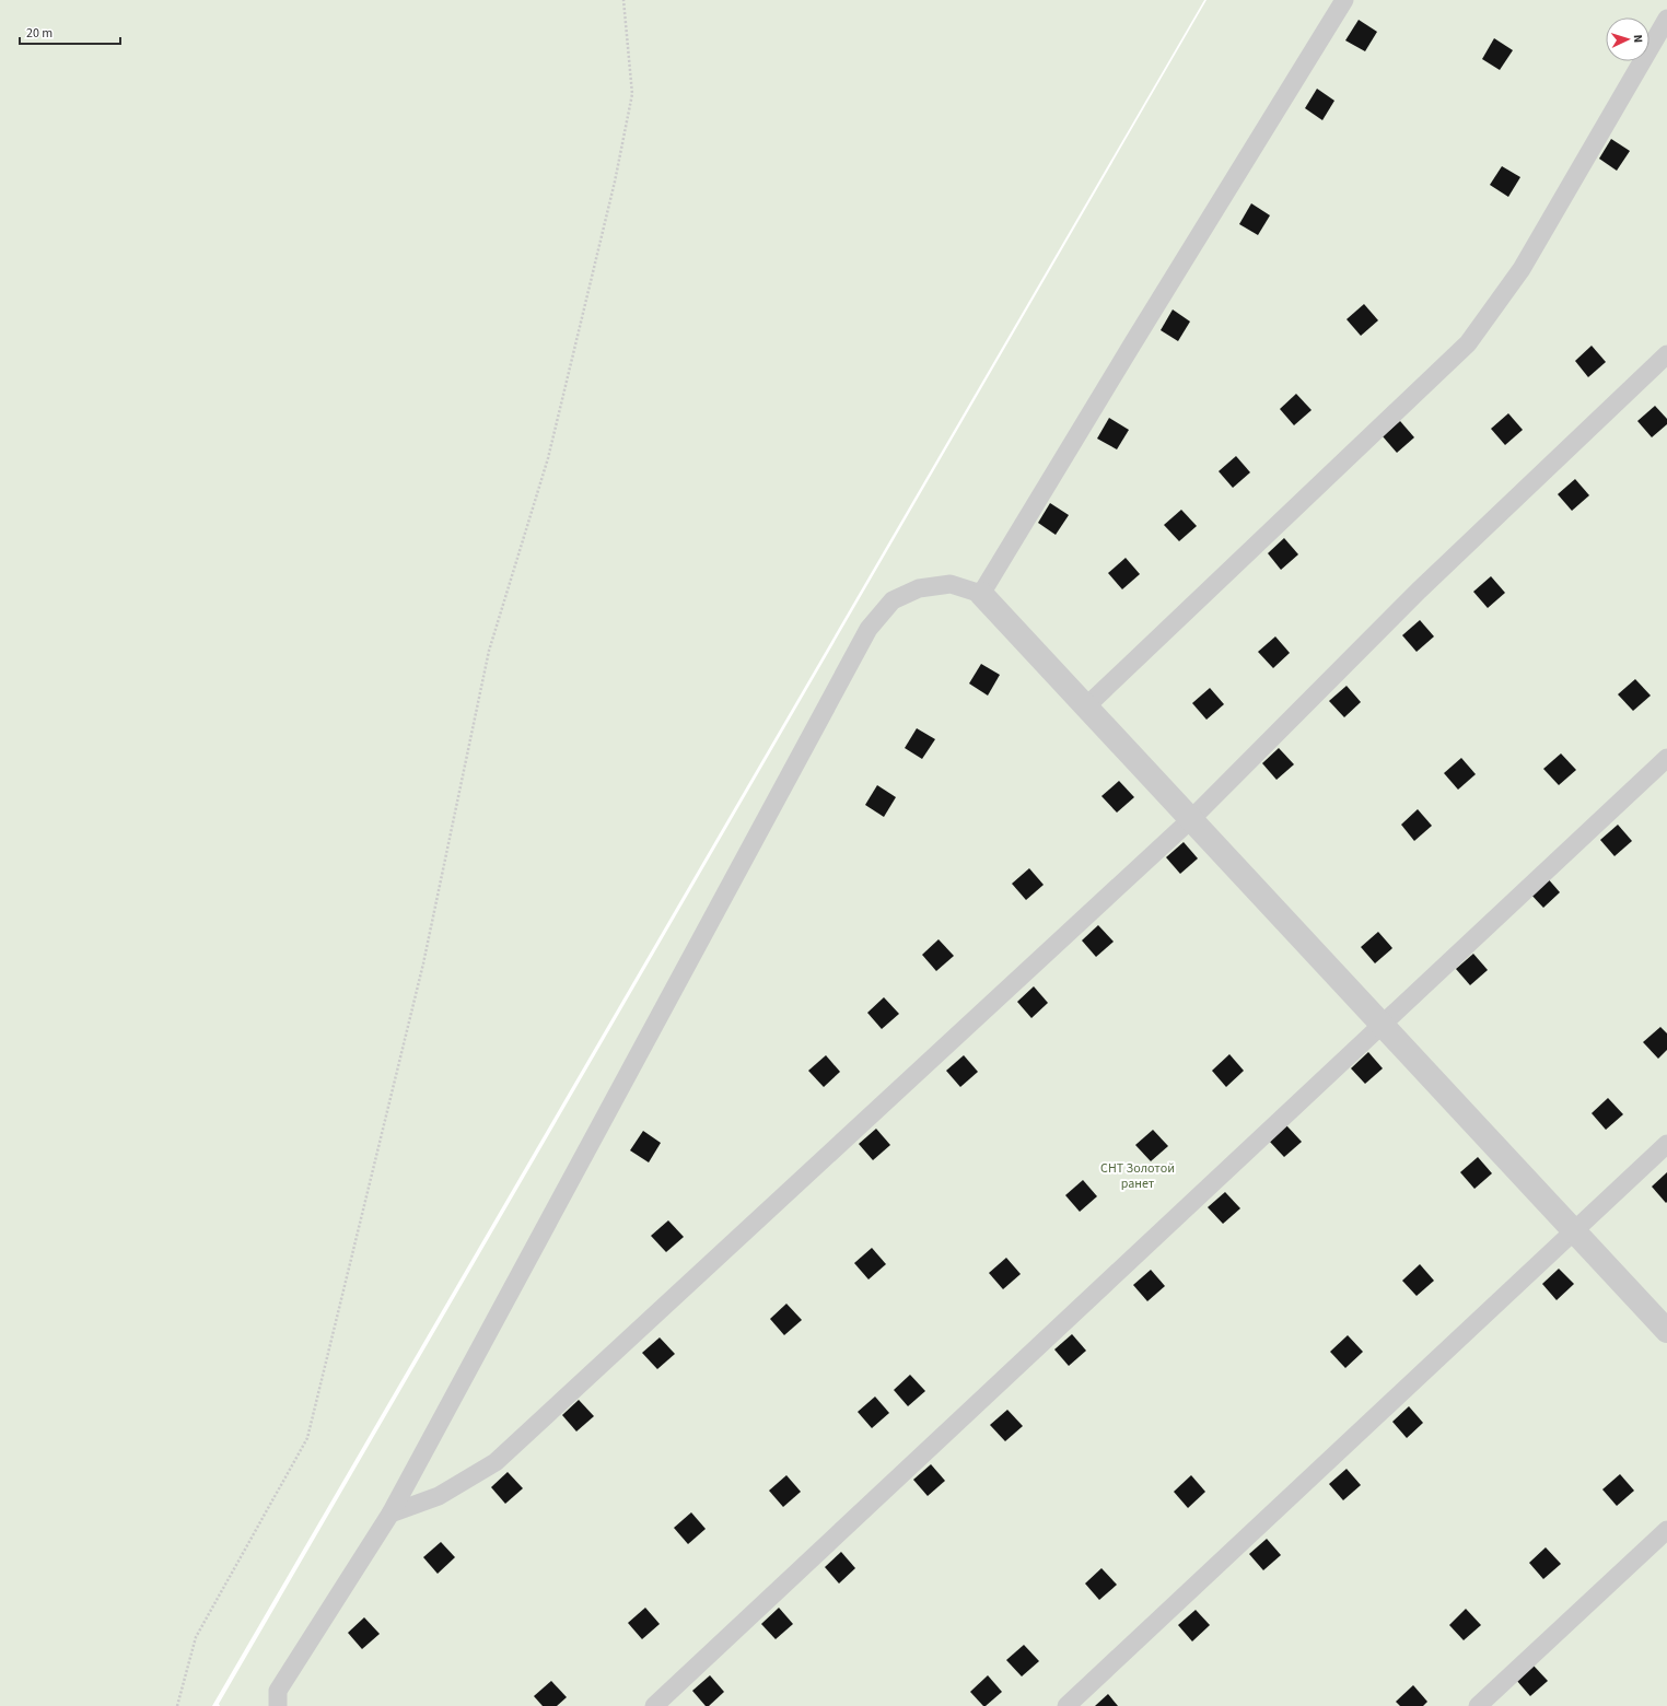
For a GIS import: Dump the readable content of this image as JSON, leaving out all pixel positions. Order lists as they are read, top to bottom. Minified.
{"parks":["СНТ Золотой ранет"],"scale_bar":"20 m","north":"right"}
